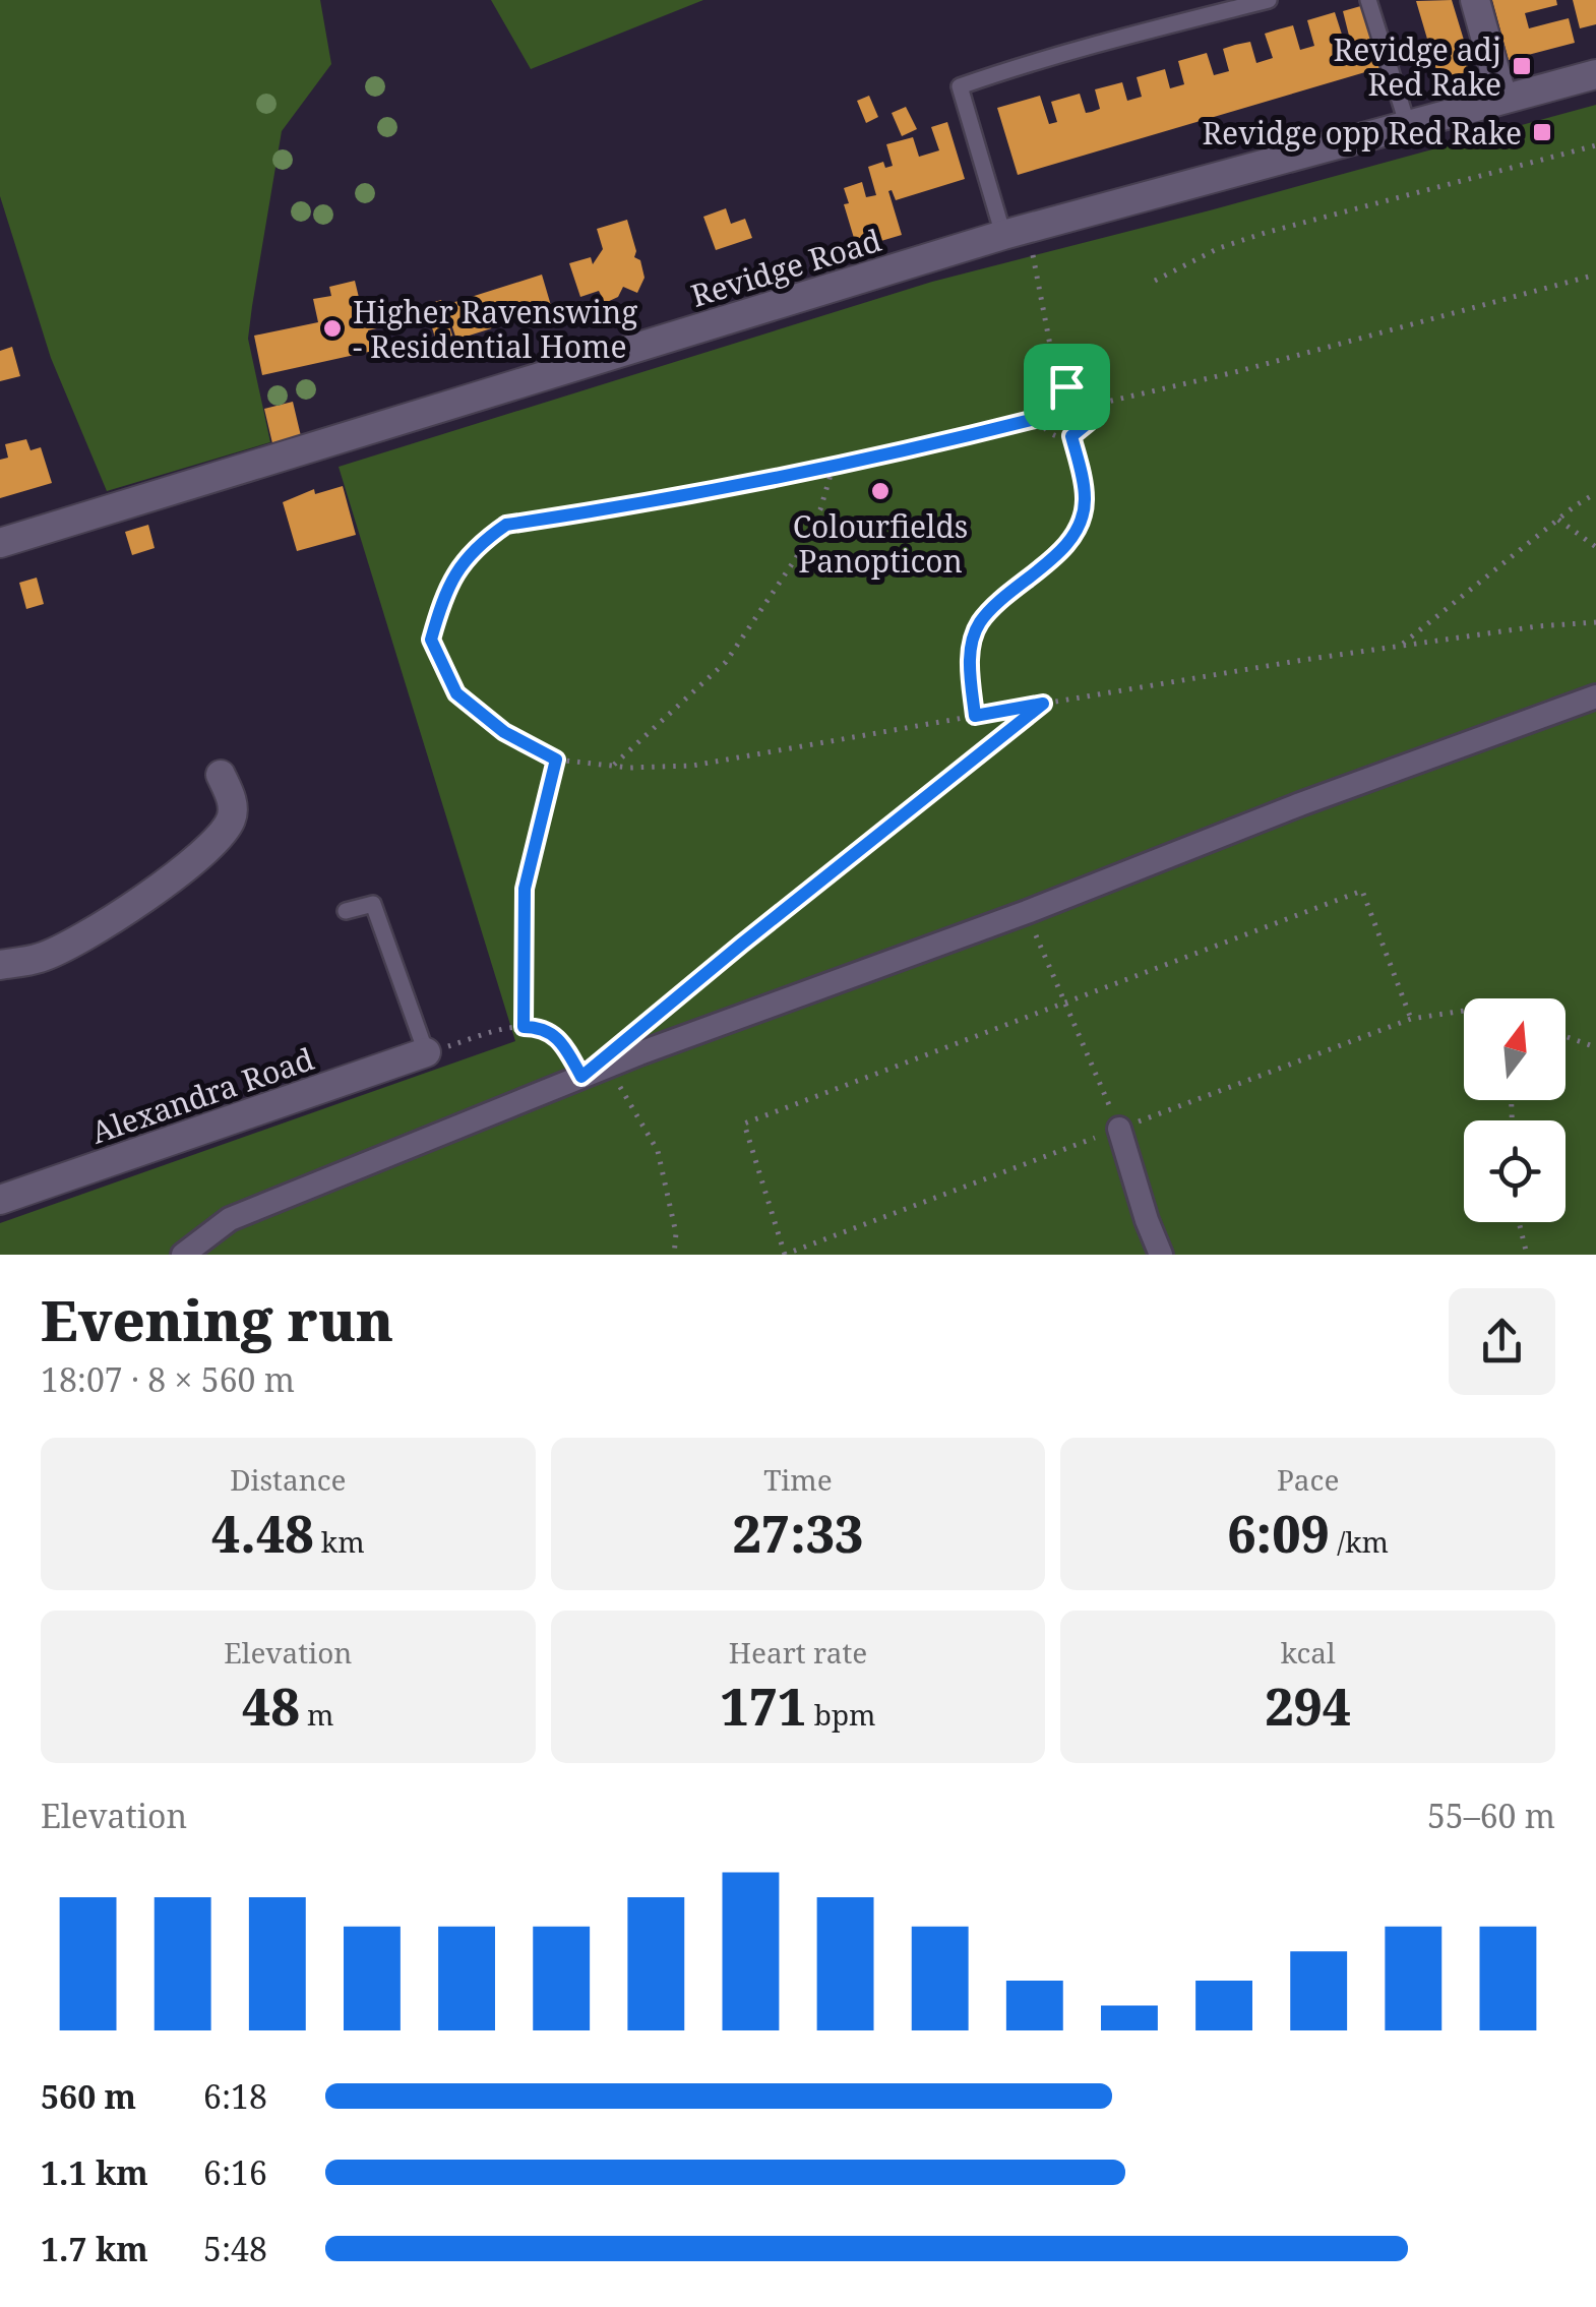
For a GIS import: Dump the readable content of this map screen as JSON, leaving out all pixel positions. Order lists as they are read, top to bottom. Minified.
{"streets":{"street":["Revidge Road","Alexandra Road"]},"places":{"transit":["Revidge adj Red Rake","Revidge opp Red Rake"],"other":["Higher Ravenswing - Residential Home","Colourfields Panopticon"]},"north":"top","page":{"heading":["Evening run","18:07 · 8 × 560 m"],"stats":[["Distance","4.48 km"],["Time","27:33"],["Pace","6:09 /km"],["Elevation","48 m"],["Heart rate","171 bpm"],["kcal","294"]],"chart":["Elevation","55–60 m"],"list":[{"name":"560 m","note":"6:18"},{"name":"1.1 km","note":"6:16"},{"name":"1.7 km","note":"5:48"}]}}
